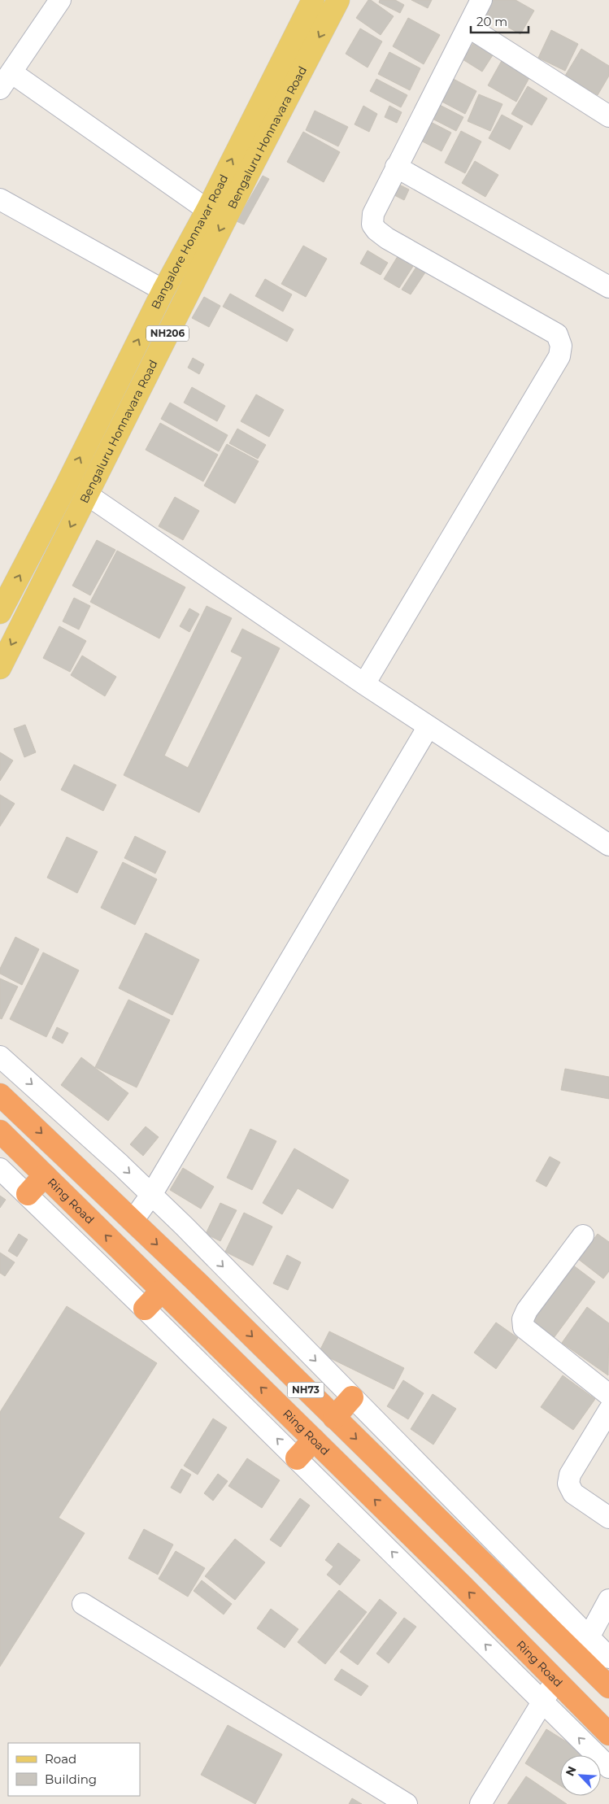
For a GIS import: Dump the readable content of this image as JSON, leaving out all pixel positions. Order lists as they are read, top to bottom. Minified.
{"streets":{"highway":["Ring Road","NH73"],"main road":["Bengaluru Honnavara Road","Bangalore Honnavar Road","NH206"]},"one_way":["Bengaluru Honnavara Road","Bangalore Honnavar Road"],"legend":["Road","Building"],"scale_bar":"20 m","north":"top left"}
